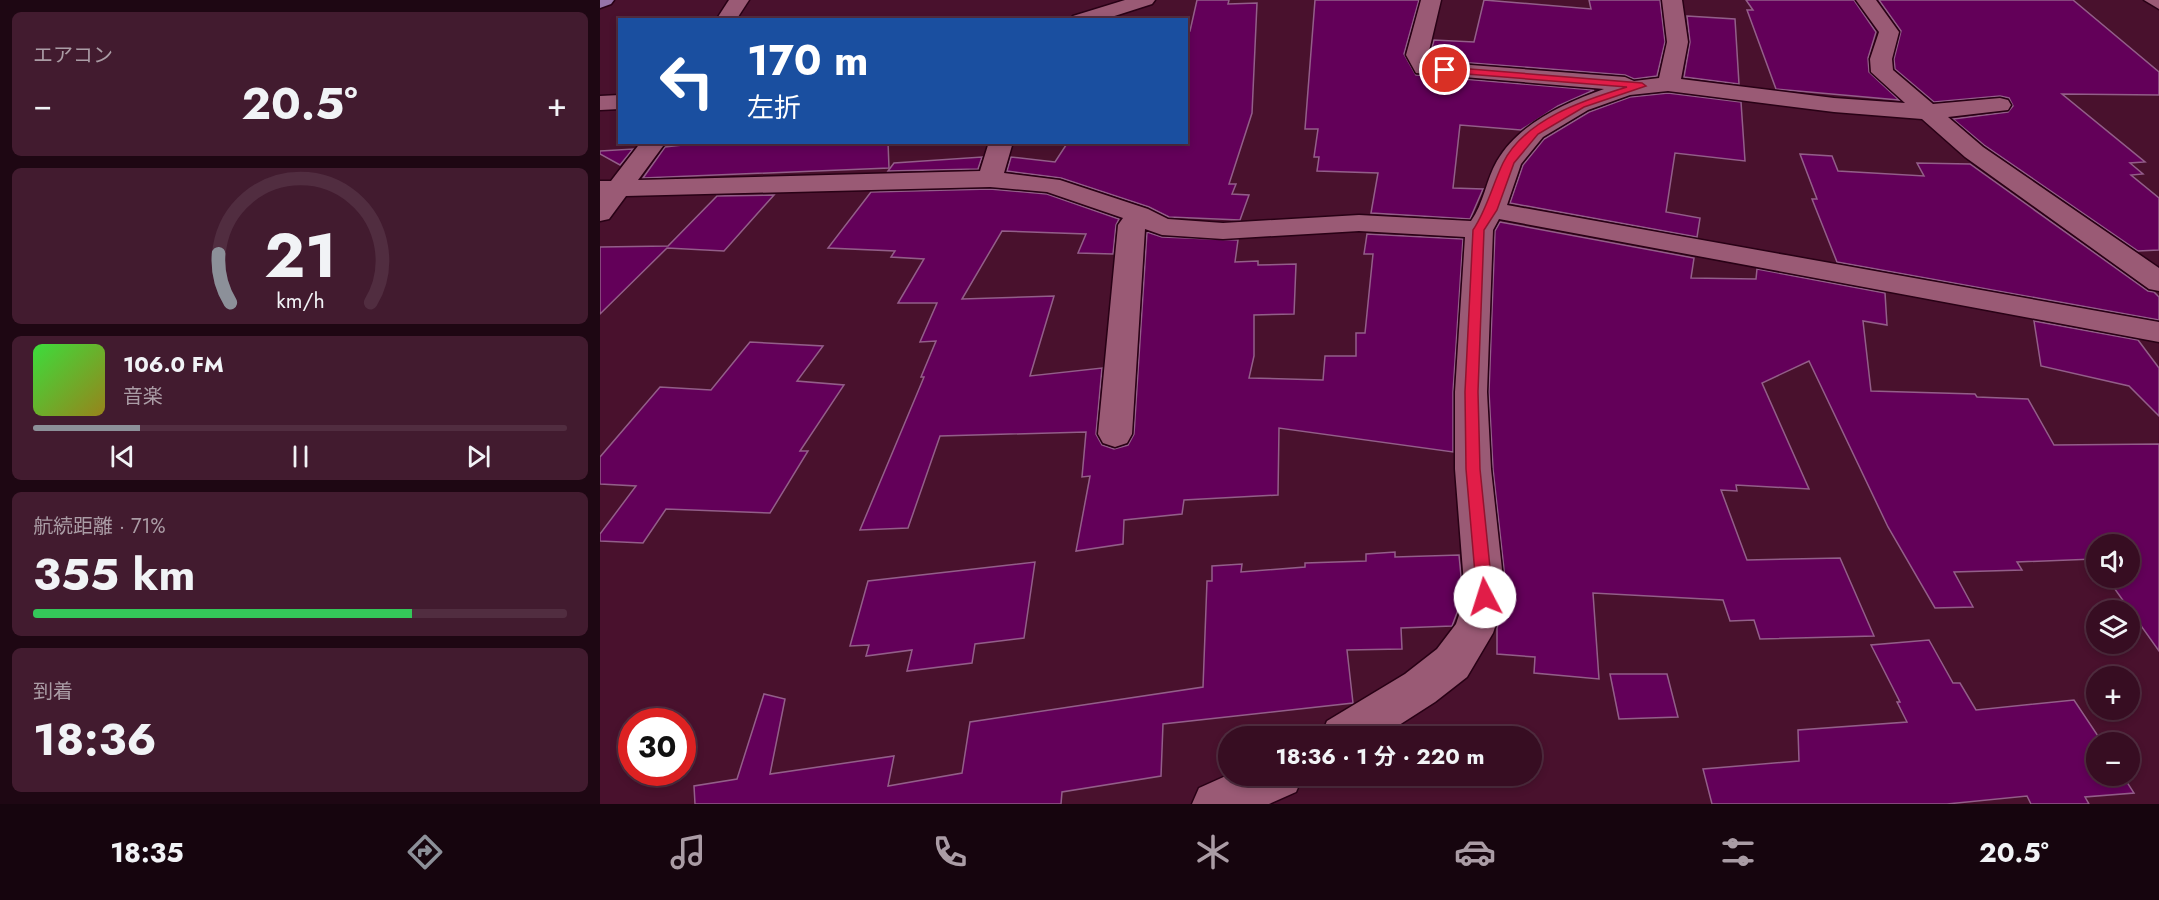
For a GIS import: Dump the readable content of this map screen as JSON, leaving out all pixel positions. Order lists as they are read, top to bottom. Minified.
{"page":{"tile":["エアコン",["航続距離 · 71%","355 km"],["到着","18:36"]],"turn":["170 m","左折"],"heat":["−","20.5°","+"],"song":["106.0 FM","音楽"],"map_buttons":["+","−"],"limit":"30","trip":"18:36 · 1 分 · 220 m","tabs":["18:35","20.5°"],"gauge":["21","km/h"]}}
